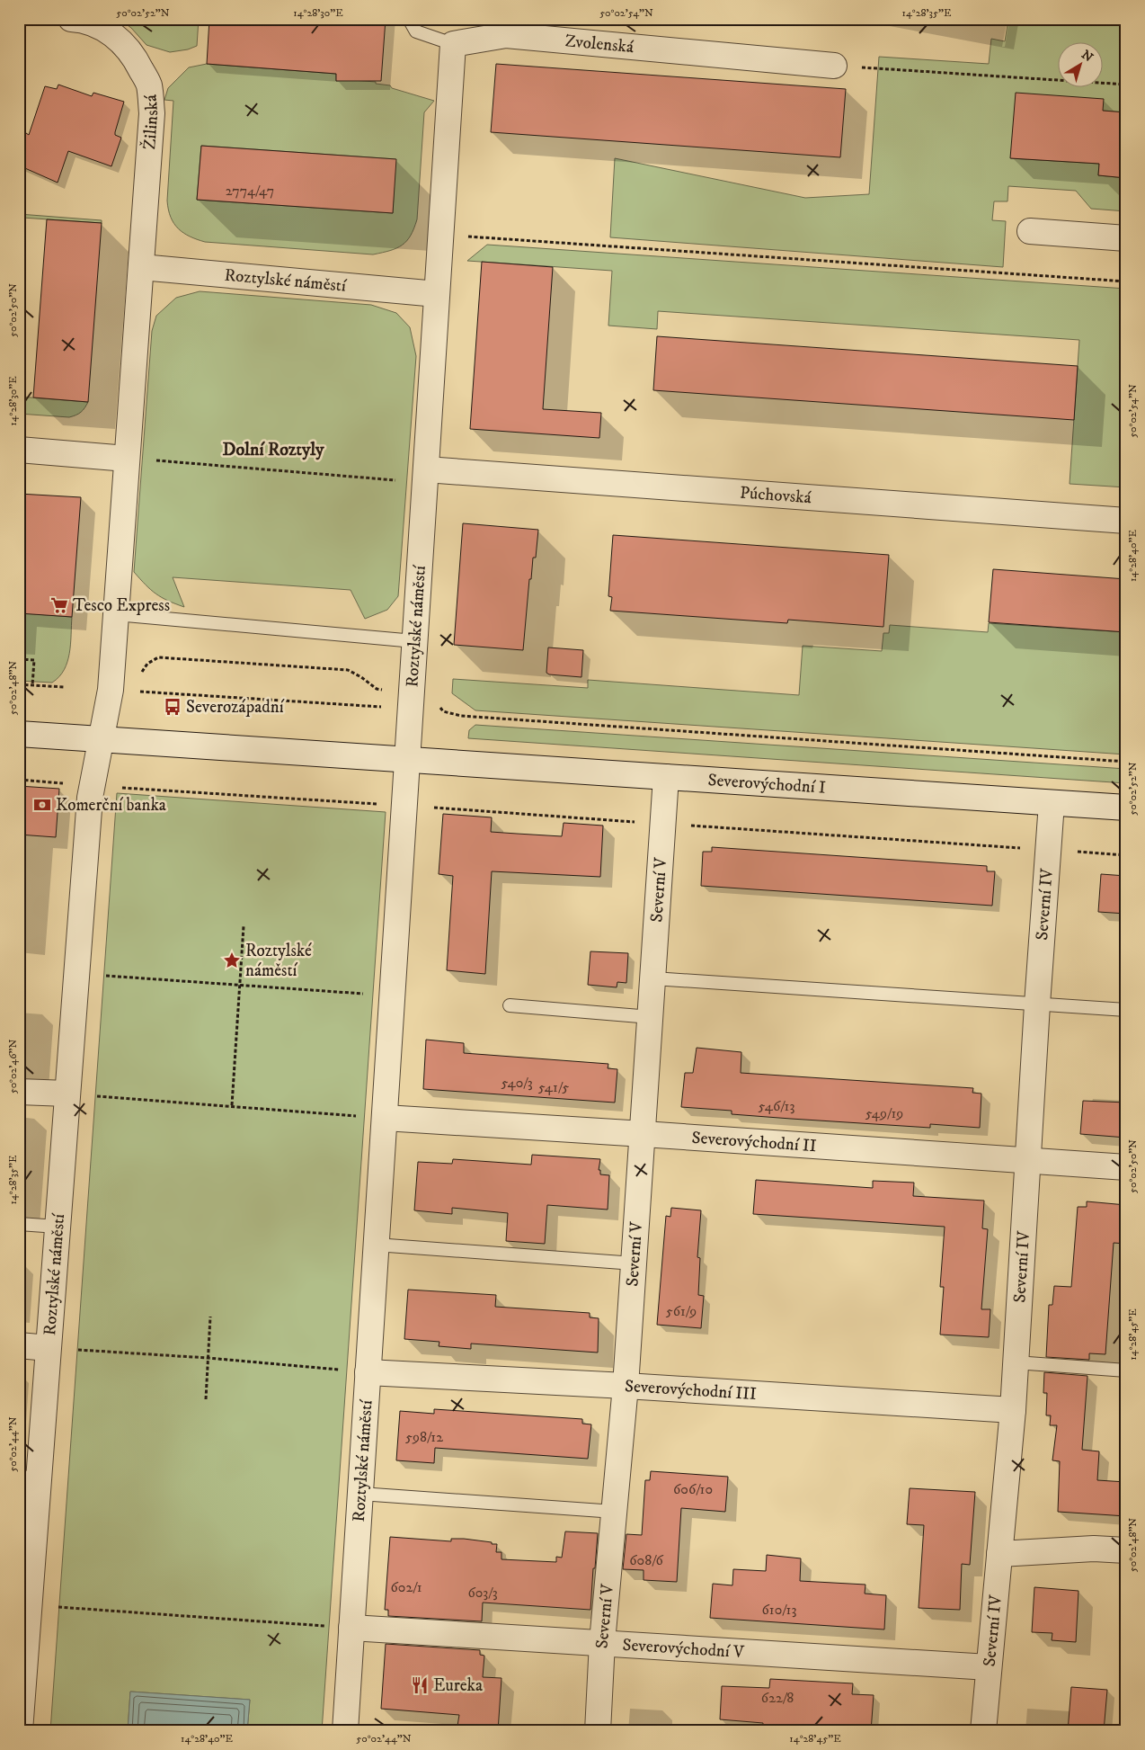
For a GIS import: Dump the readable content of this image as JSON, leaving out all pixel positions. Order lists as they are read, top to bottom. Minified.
{"streets":{"street":["Zvolenská","Žilinská","Roztylské náměstí","Púchovská","Severovýchodní I","Severní V","Severní IV","Severovýchodní II","Severovýchodní III","Severovýchodní V"]},"crossings":[["Žilinská","Roztylské náměstí"],["Roztylské náměstí","Púchovská"],["Roztylské náměstí","Severovýchodní I"],["Roztylské náměstí","Severovýchodní II"],["Roztylské náměstí","Severovýchodní III"],["Roztylské náměstí","Severovýchodní V"],["Severovýchodní I","Severní V"],["Severovýchodní I","Severní IV"],["Severní V","Severovýchodní II"],["Severní V","Severovýchodní III"],["Severní V","Severovýchodní V"],["Severní IV","Severovýchodní II"],["Severní IV","Severovýchodní III"],["Severní IV","Severovýchodní V"]],"districts":["Dolní Roztyly"],"places":{"supermarket":["Tesco Express"],"bus stop":["Severozápadní"],"bank":["Komerční banka"],"place":["Roztylské náměstí"],"restaurant":["Eureka"]},"house_numbers":["2774/47","540/3","541/5","546/13","549/19","561/9","598/12","606/10","608/6","602/1","603/3","610/13","622/8"],"north":"top right","coordinates":["50°02'52\"N","14°28'30\"E","50°02'54\"N","14°28'35\"E","50°02'50\"N","14°28'40\"E","50°02'48\"N","50°02'46\"N","14°28'45\"E","50°02'44\"N"]}
